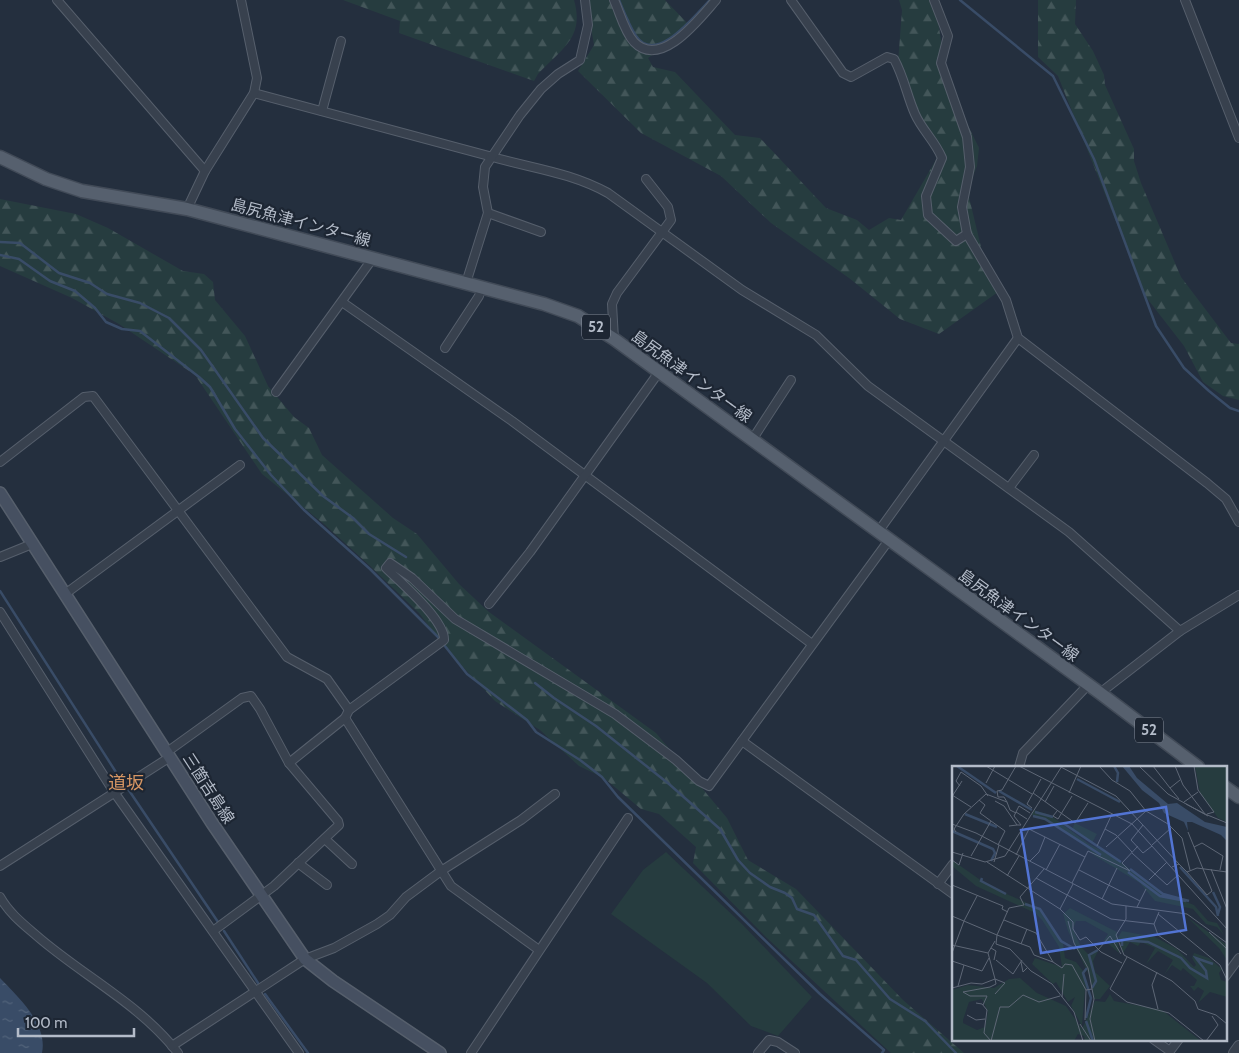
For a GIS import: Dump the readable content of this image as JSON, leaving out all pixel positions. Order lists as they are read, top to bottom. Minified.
{"streets":{"main road":["島尻魚津インター線","52","三箇吉島線"]},"districts":["道坂"],"scale_bar":"100 m"}
